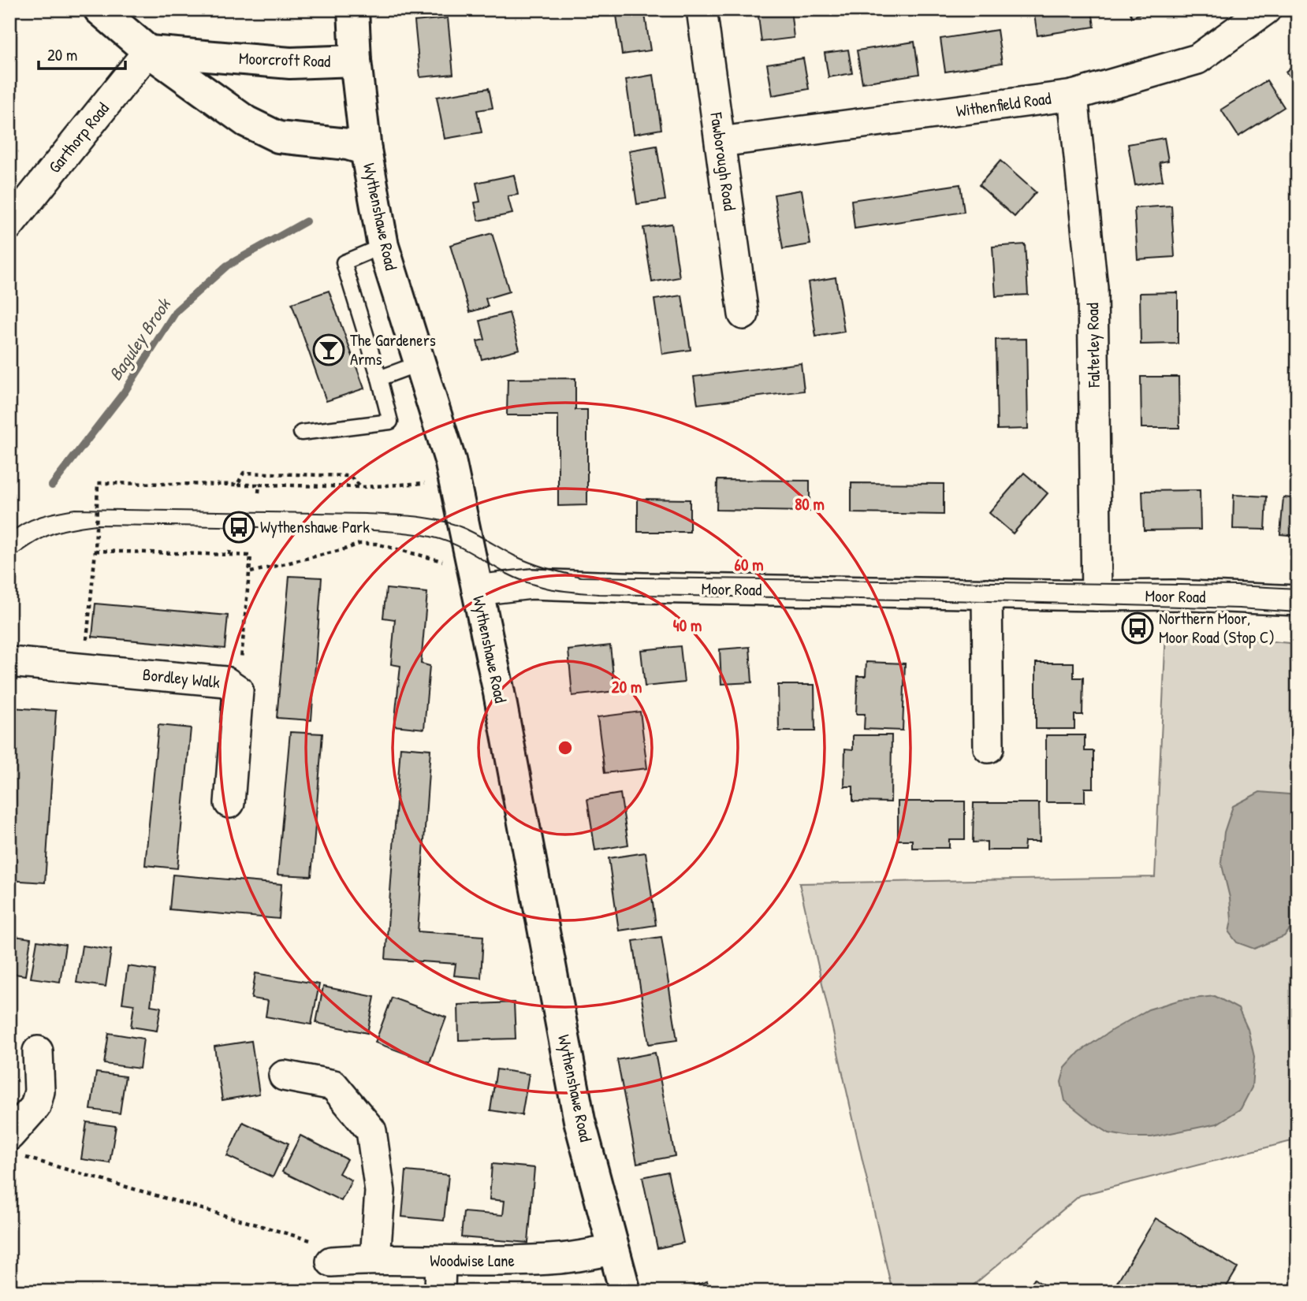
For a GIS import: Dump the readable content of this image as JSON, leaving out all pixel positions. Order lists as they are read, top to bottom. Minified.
{"streets":{"main road":["Moorcroft Road","Wythenshawe Road"],"street":["Withenfield Road","Garthorp Road","Fawborough Road","Falterley Road","Moor Road","Bordley Walk","Woodwise Lane"]},"crossings":[["Moorcroft Road","Garthorp Road"],["Moorcroft Road","Wythenshawe Road"],["Withenfield Road","Fawborough Road"],["Withenfield Road","Falterley Road"],["Wythenshawe Road","Moor Road"],["Wythenshawe Road","Woodwise Lane"],["Falterley Road","Moor Road"]],"water":["Baguley Brook"],"places":{"bar":["The Gardeners Arms"],"bus stop":["Wythenshawe Park","Northern Moor, Moor Road (Stop C)"]},"scale_bar":"20 m","rings":["80 m","60 m","40 m","20 m"]}
